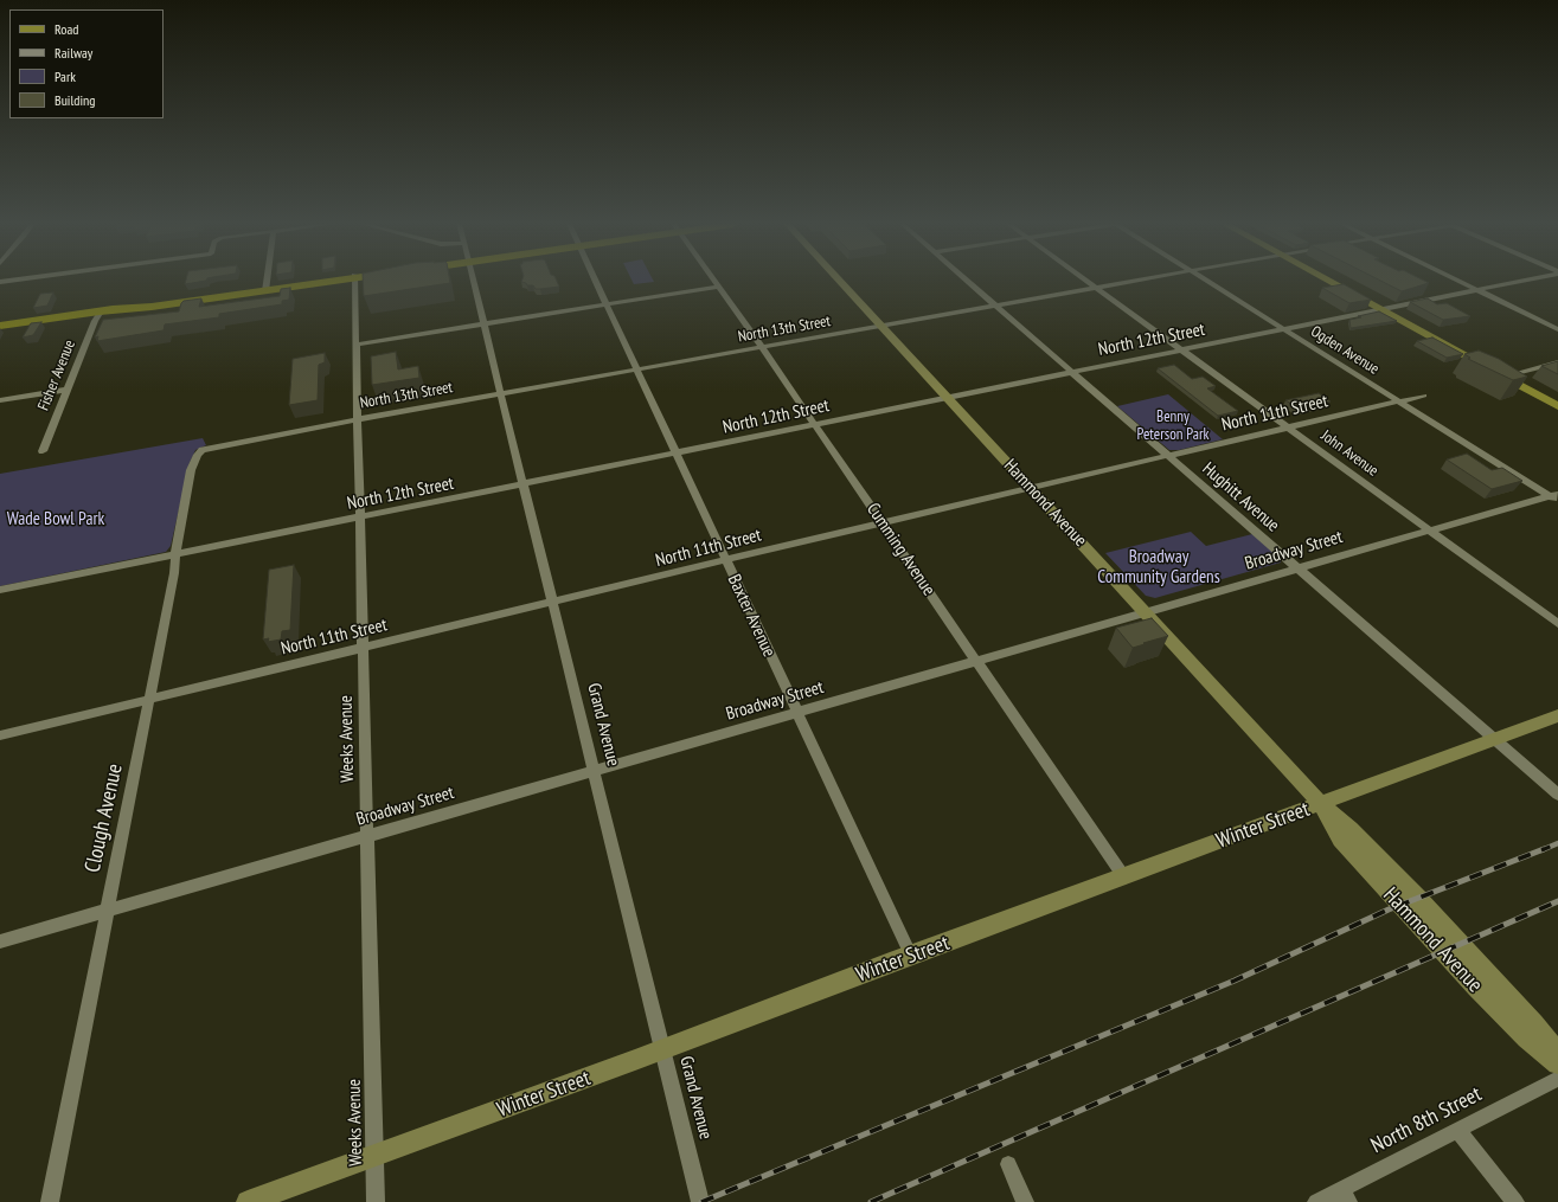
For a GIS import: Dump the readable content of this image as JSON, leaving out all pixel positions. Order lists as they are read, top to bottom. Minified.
{"streets":{"street":["North 13th Street","North 12th Street","Ogden Avenue","Fisher Avenue","North 11th Street","John Avenue","Hughitt Avenue","Hammond Avenue","Cumming Avenue","Broadway Street","Baxter Avenue","Grand Avenue","Weeks Avenue","Clough Avenue","Winter Street","North 8th Street"]},"crossings":[["North 13th Street","John Avenue"],["North 13th Street","Hughitt Avenue"],["North 13th Street","Hammond Avenue"],["North 13th Street","Cumming Avenue"],["North 13th Street","Baxter Avenue"],["North 13th Street","Grand Avenue"],["North 13th Street","Weeks Avenue"],["North 13th Street","Clough Avenue"],["North 12th Street","Ogden Avenue"],["North 12th Street","John Avenue"],["North 12th Street","Hughitt Avenue"],["North 12th Street","Hammond Avenue"],["North 12th Street","Cumming Avenue"],["North 12th Street","Baxter Avenue"],["North 12th Street","Grand Avenue"],["North 12th Street","Weeks Avenue"],["North 12th Street","Clough Avenue"],["Ogden Avenue","North 11th Street"],["Ogden Avenue","Broadway Street"],["North 11th Street","John Avenue"],["North 11th Street","Hughitt Avenue"],["North 11th Street","Hammond Avenue"],["North 11th Street","Cumming Avenue"],["North 11th Street","Baxter Avenue"],["North 11th Street","Grand Avenue"],["North 11th Street","Weeks Avenue"],["North 11th Street","Clough Avenue"],["John Avenue","Broadway Street"],["Hughitt Avenue","Broadway Street"],["Hughitt Avenue","Winter Street"],["Hammond Avenue","Broadway Street"],["Hammond Avenue","Winter Street"],["Cumming Avenue","Broadway Street"],["Cumming Avenue","Winter Street"],["Broadway Street","Baxter Avenue"],["Broadway Street","Grand Avenue"],["Broadway Street","Weeks Avenue"],["Broadway Street","Clough Avenue"],["Baxter Avenue","Winter Street"],["Grand Avenue","Winter Street"],["Weeks Avenue","Winter Street"]],"parks":["Benny Peterson Park","Wade Bowl Park","Broadway Community Gardens"],"legend":["Road","Railway","Park","Building"]}
